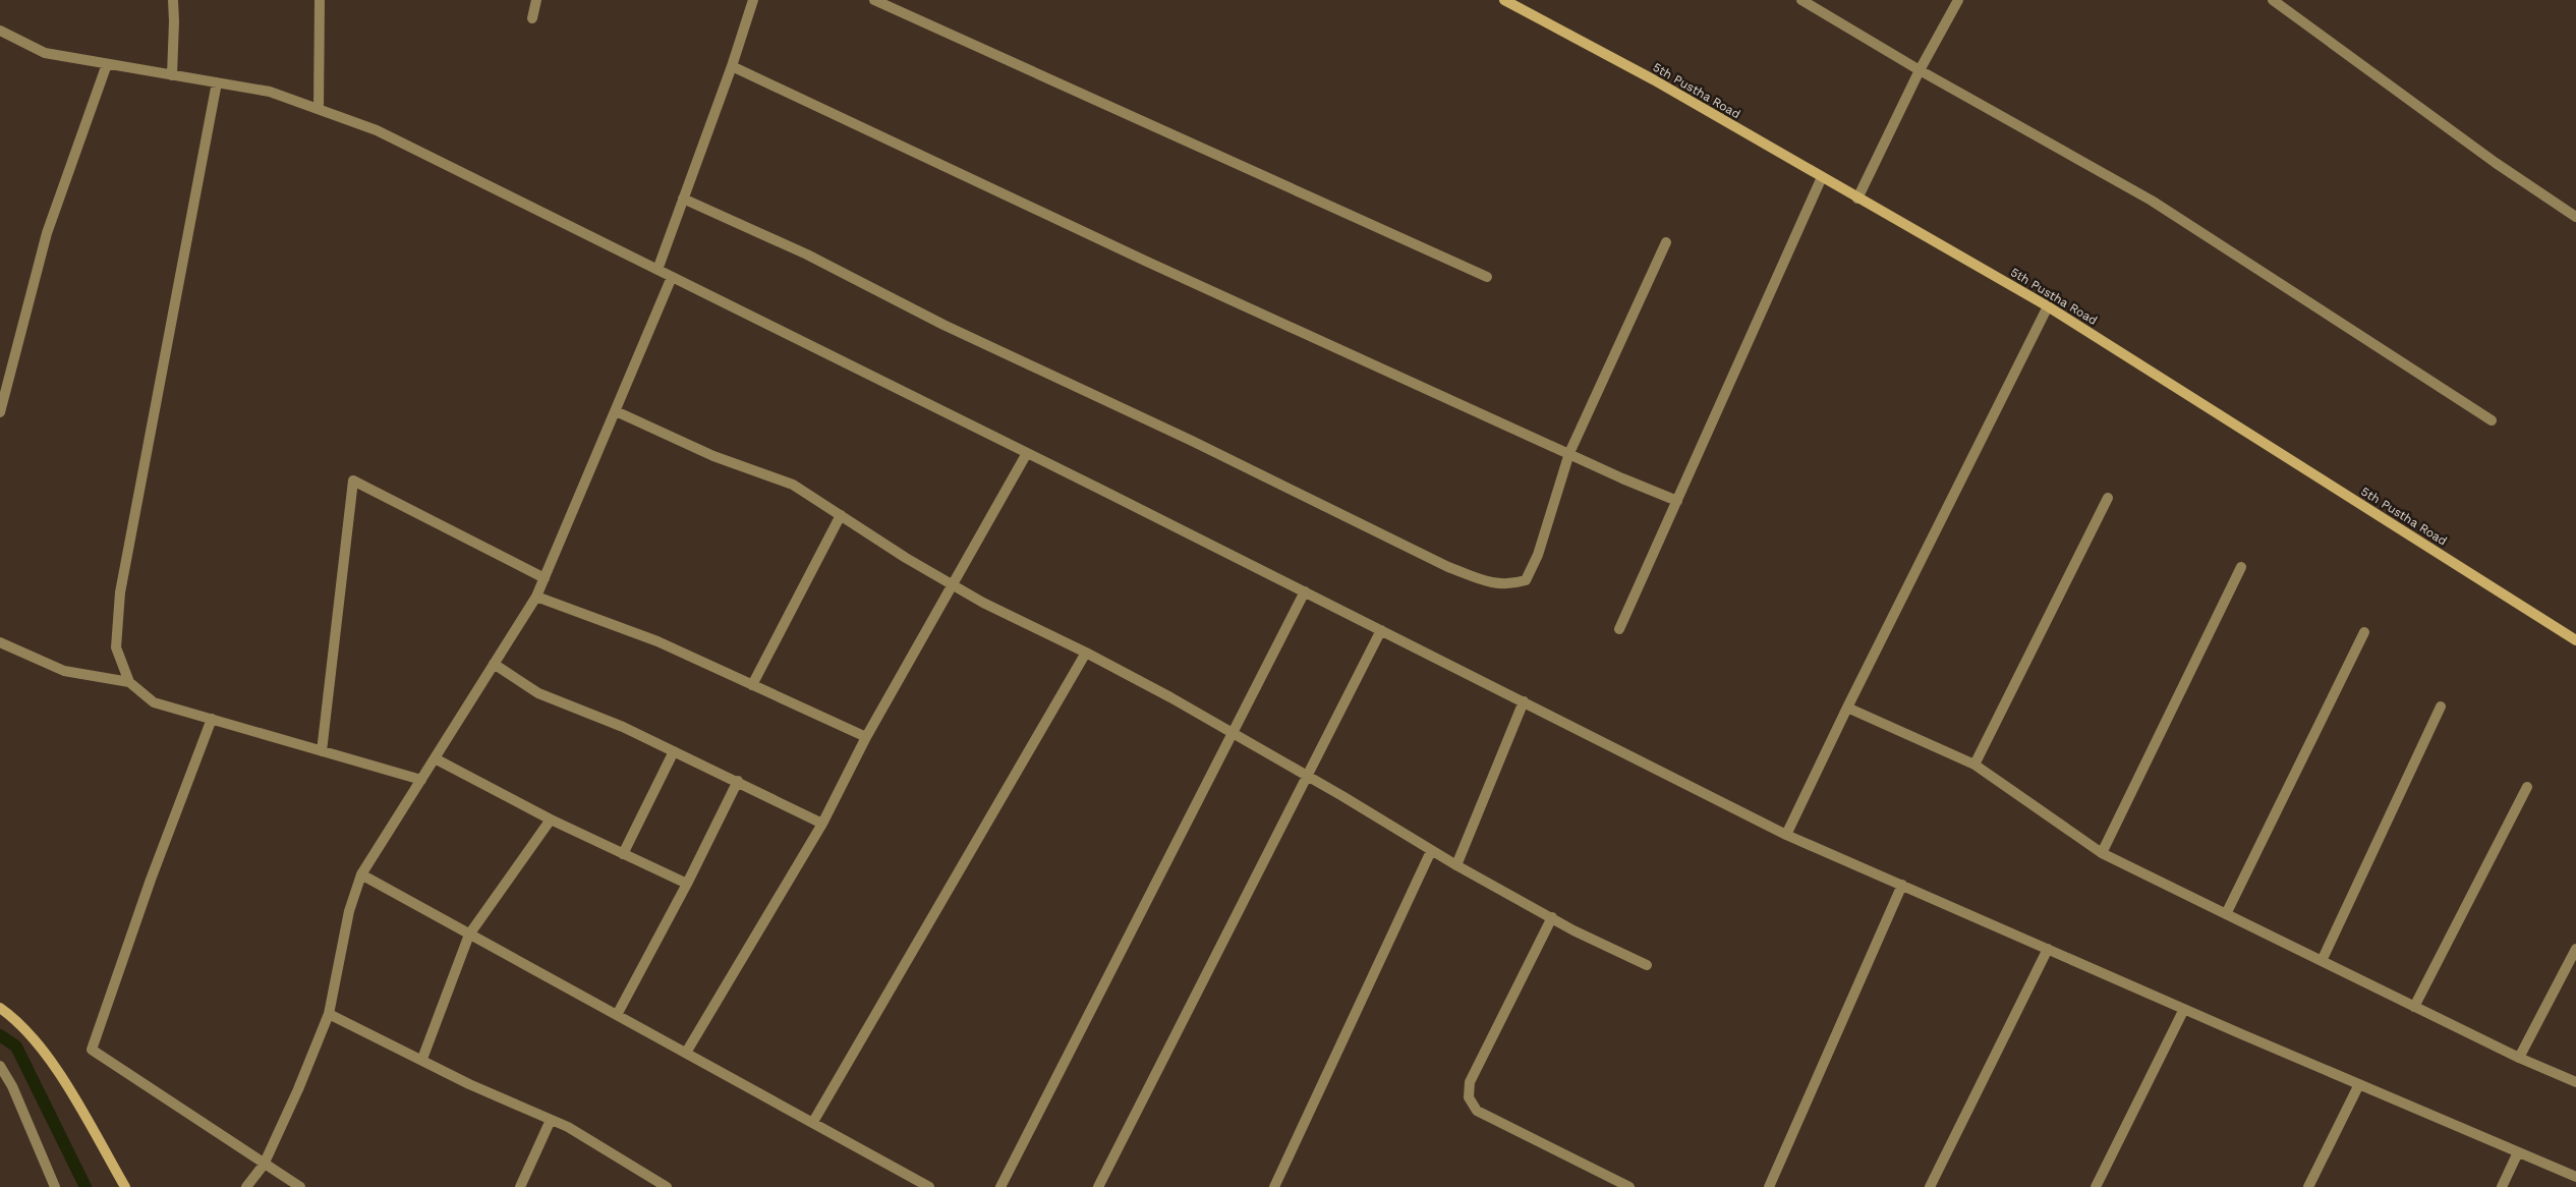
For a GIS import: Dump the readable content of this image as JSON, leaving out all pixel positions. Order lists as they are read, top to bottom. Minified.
{"streets":{"street":["5th Pustha Road"]}}
